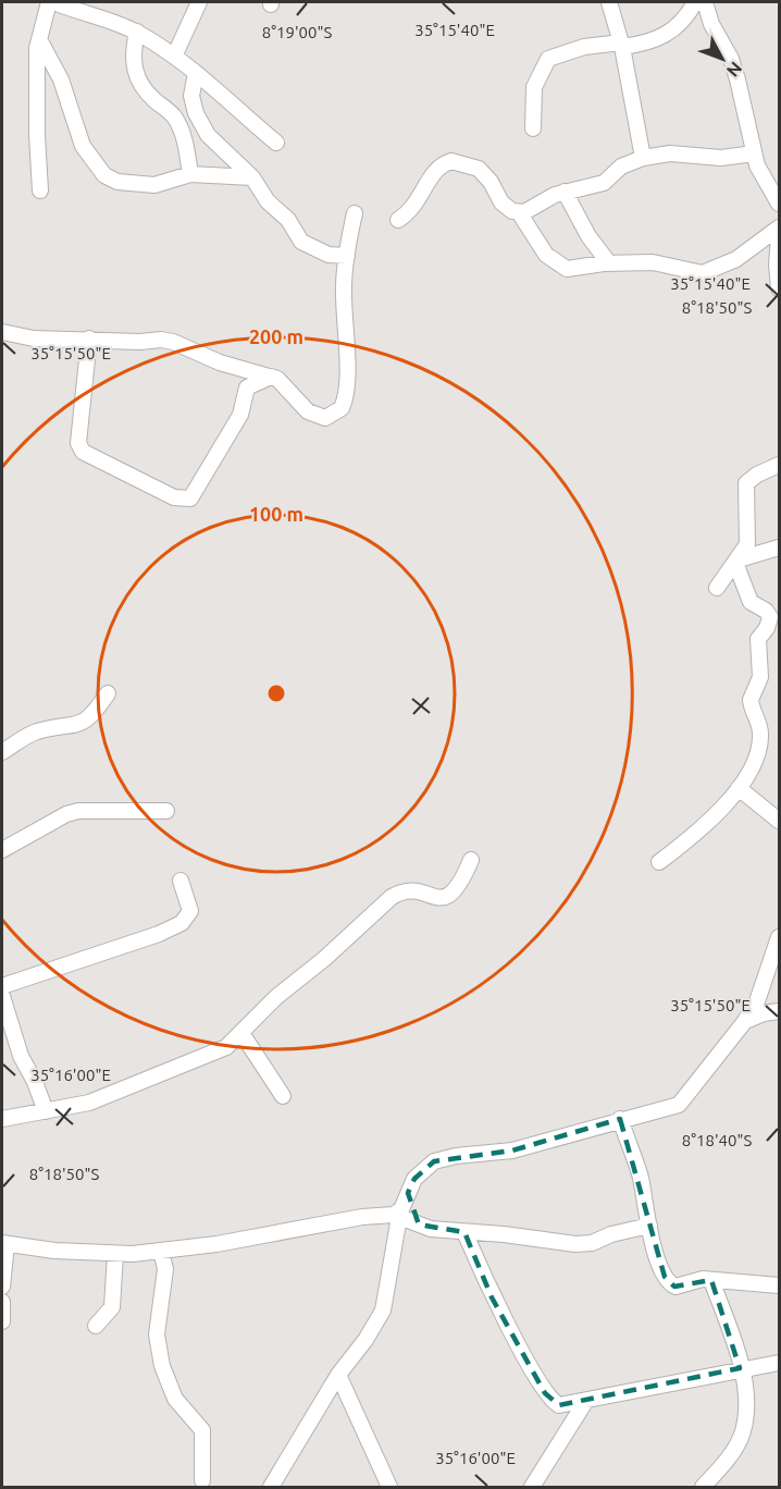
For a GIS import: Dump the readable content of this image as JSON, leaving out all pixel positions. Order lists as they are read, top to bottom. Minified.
{"north":"bottom right","coordinates":["35°15'40\"E","8°19'00\"S","8°18'50\"S","35°15'50\"E","35°16'00\"E","8°18'40\"S"],"rings":["200 m","100 m"]}
